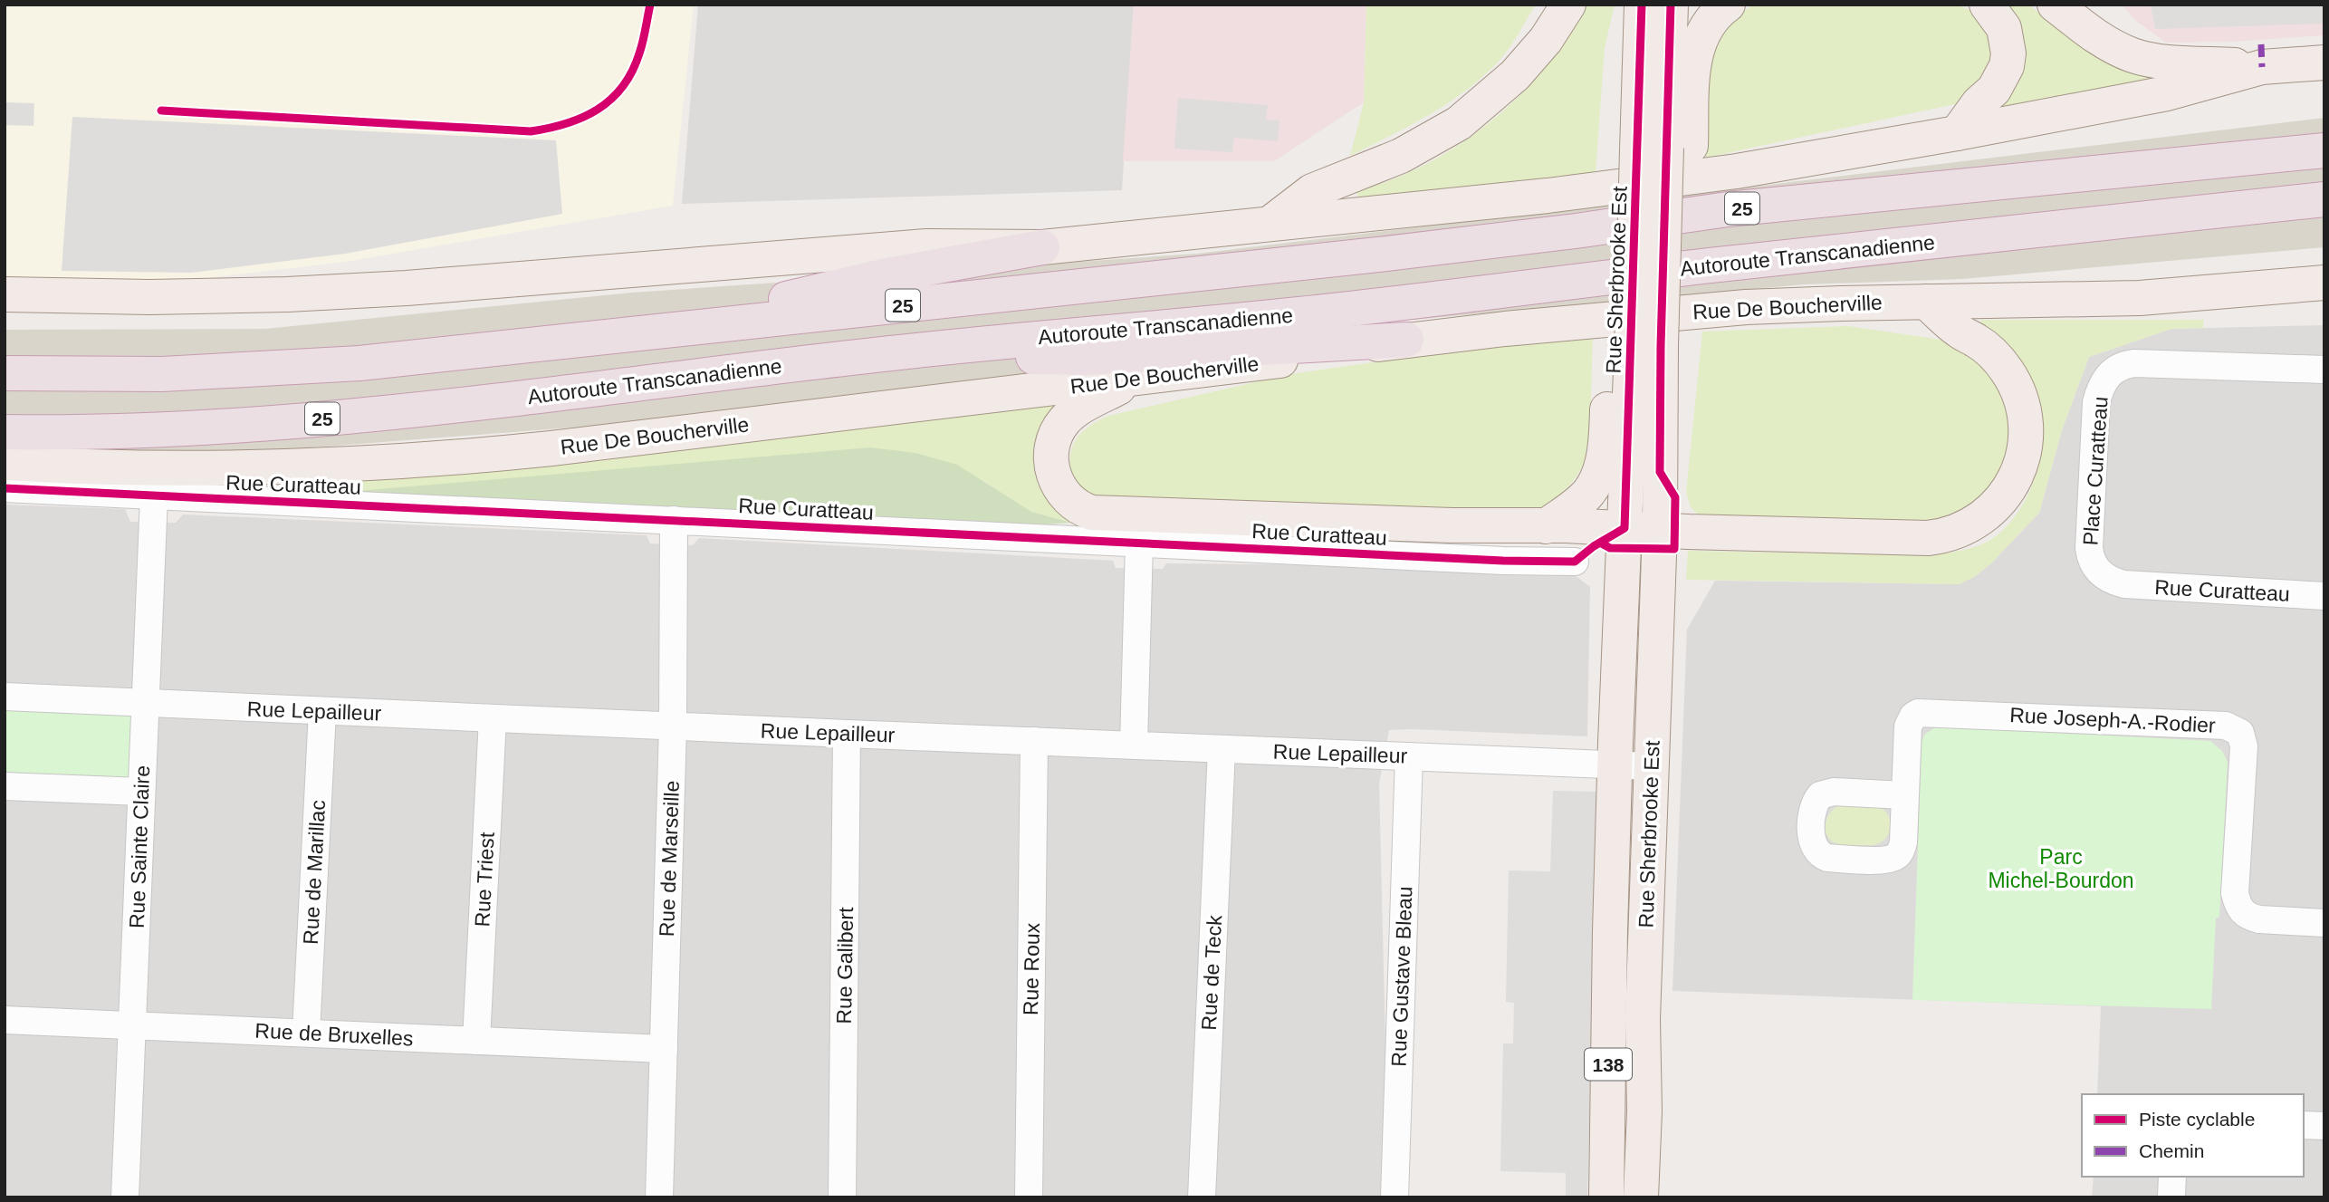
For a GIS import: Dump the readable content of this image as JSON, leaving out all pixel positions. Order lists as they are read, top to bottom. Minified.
{"streets":{"highway":["25","Autoroute Transcanadienne"],"main road":["Rue Sherbrooke Est","Rue De Boucherville","138"],"street":["Place Curatteau","Rue Curatteau","Rue Lepailleur","Rue Joseph-A.-Rodier","Rue Sainte Claire","Rue de Marseille","Rue de Marillac","Rue Triest","Rue Galibert","Rue Roux","Rue de Teck","Rue Gustave Bleau","Rue de Bruxelles"]},"crossings":[["Rue Sherbrooke Est","Rue Lepailleur"],["Place Curatteau","Rue Curatteau"],["Rue Curatteau","Rue Sainte Claire"],["Rue Curatteau","Rue de Marseille"],["Rue Lepailleur","Rue Sainte Claire"],["Rue Lepailleur","Rue de Marseille"],["Rue Lepailleur","Rue de Marillac"],["Rue Lepailleur","Rue Triest"],["Rue Lepailleur","Rue Galibert"],["Rue Lepailleur","Rue Roux"],["Rue Lepailleur","Rue de Teck"],["Rue Lepailleur","Rue Gustave Bleau"],["Rue Sainte Claire","Rue de Bruxelles"],["Rue de Marseille","Rue de Bruxelles"],["Rue de Marillac","Rue de Bruxelles"],["Rue Triest","Rue de Bruxelles"]],"parks":["Parc Michel-Bourdon"],"legend":["Piste cyclable","Chemin"]}
